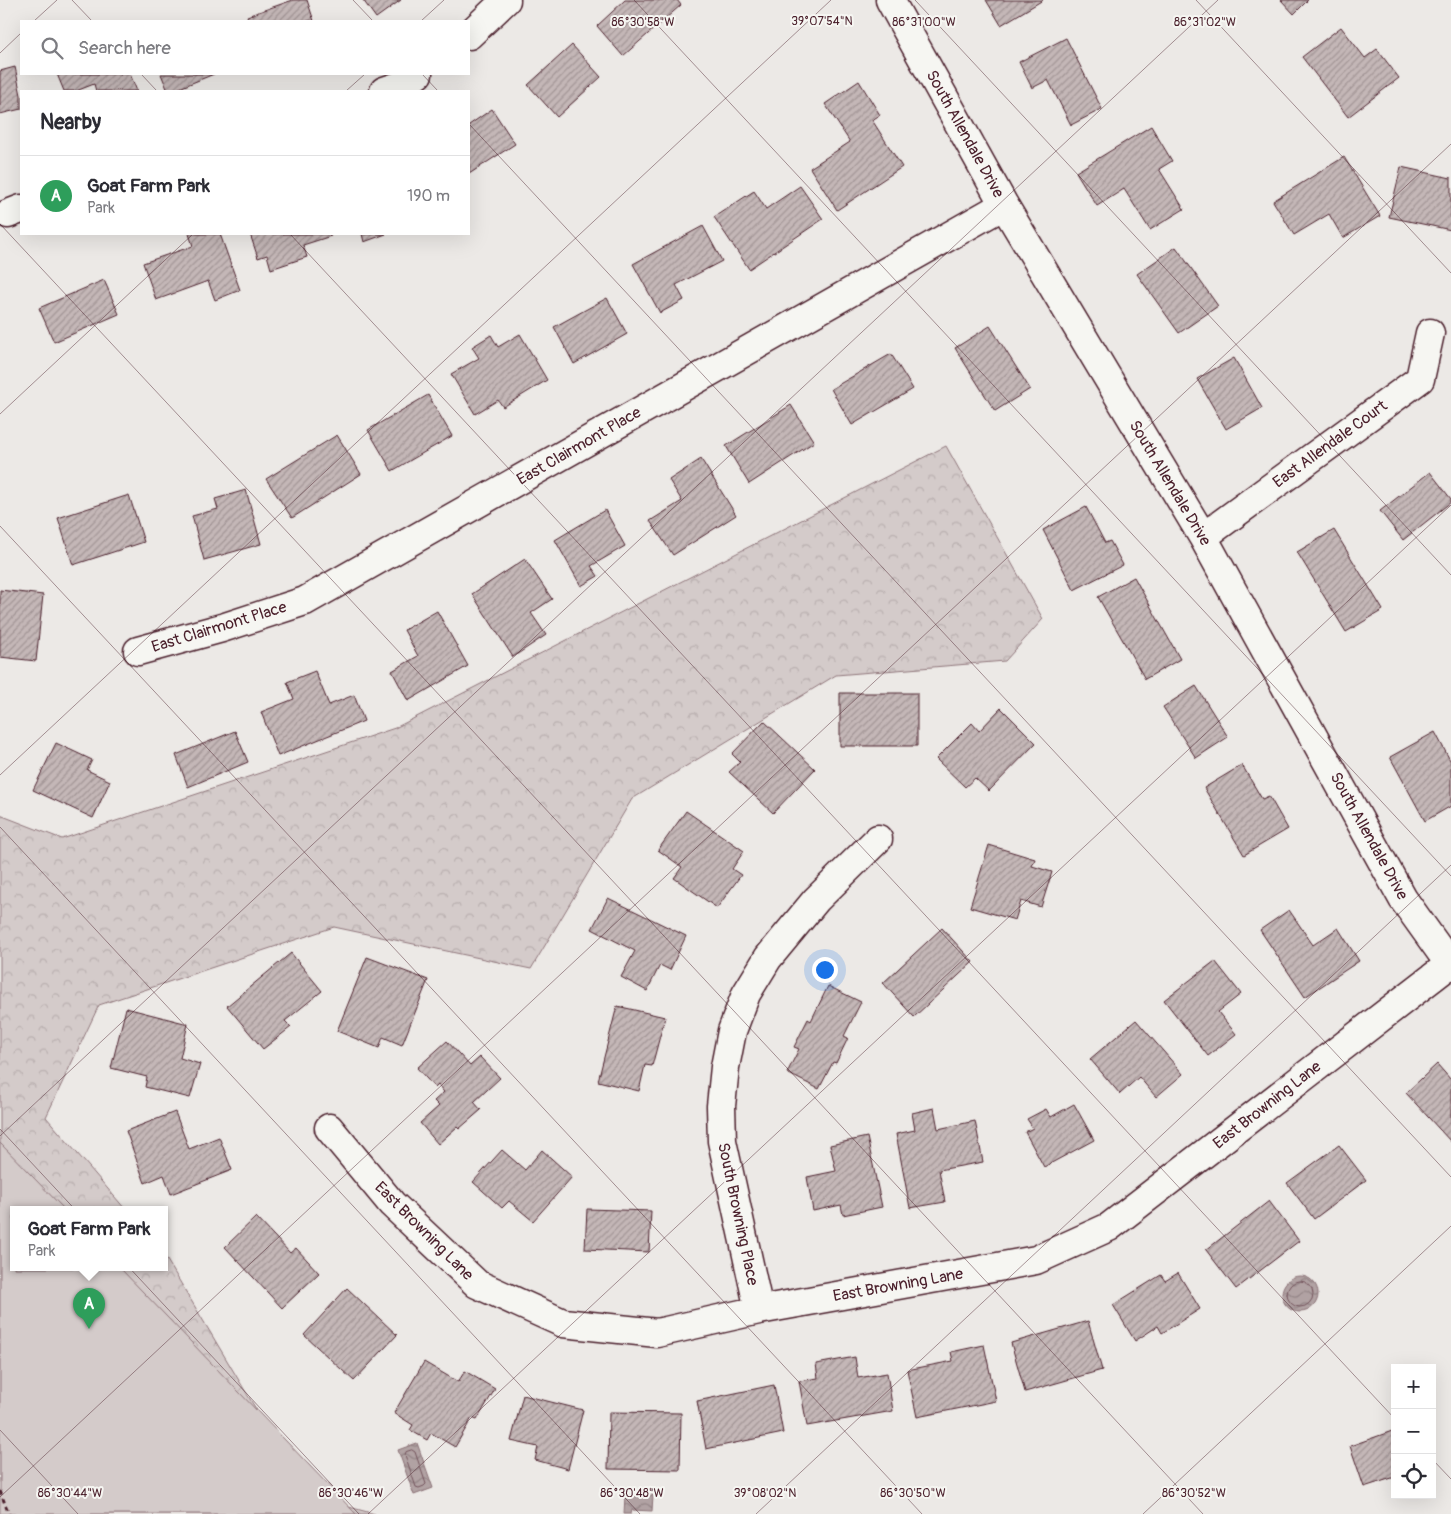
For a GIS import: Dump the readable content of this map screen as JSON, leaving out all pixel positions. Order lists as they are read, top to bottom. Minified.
{"streets":{"street":["South Allendale Drive","East Allendale Court","East Clairmont Place","East Browning Lane","South Browning Place"]},"crossings":[["South Allendale Drive","East Allendale Court"],["South Allendale Drive","East Clairmont Place"],["South Allendale Drive","East Browning Lane"],["East Browning Lane","South Browning Place"]],"page":{"search":"Search here","heading":"Nearby","list":[{"mark":"A","name":"Goat Farm Park","note":"Park","value":"190 m"}],"popup":["Goat Farm Park","Park"],"pins":"A","map_buttons":["+","−"]},"coordinates":["39°07'54\"N","86°30'58\"W","86°31'00\"W","86°31'02\"W","86°30'44\"W","86°30'46\"W","86°30'48\"W","86°30'50\"W","86°30'52\"W","39°08'02\"N"]}
